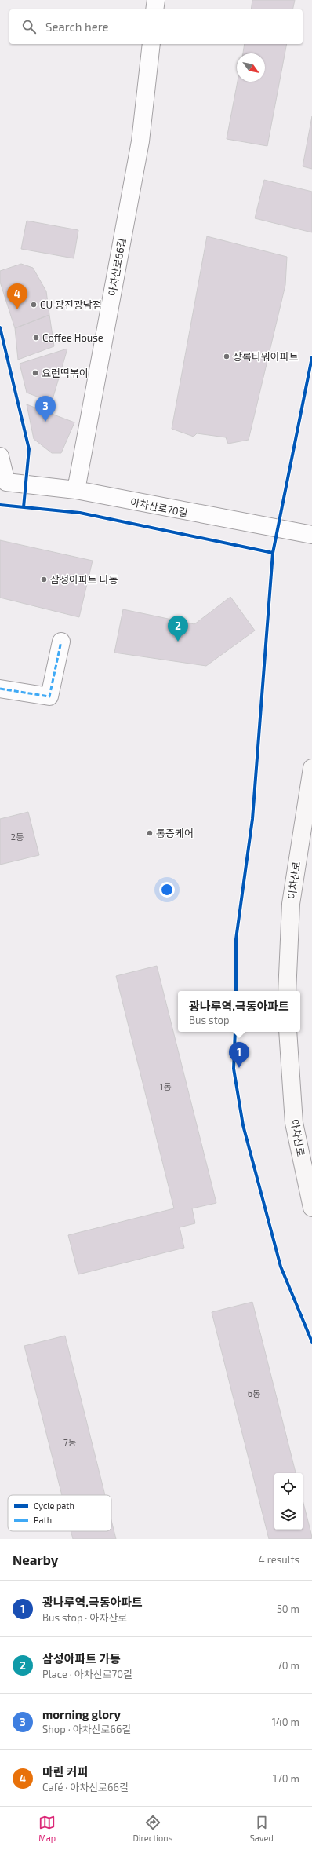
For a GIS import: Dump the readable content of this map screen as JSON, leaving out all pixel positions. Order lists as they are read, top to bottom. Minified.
{"streets":{"main road":["아차산로"],"street":["아차산로66길","아차산로70길"]},"crossings":[["아차산로66길","아차산로70길"]],"places":["CU 광진광남점","Coffee House","상록타워아파트","요런떡볶이","삼성아파트 나동","통증케어"],"house_numbers":["2동","1동","6동","7동"],"legend":["Cycle path","Path"],"north":"bottom right","page":{"search":"Search here","pins":["4","3","2","1"],"popup":["광나루역.극동아파트","Bus stop"],"heading":["Nearby","4 results"],"list":[{"mark":"1","name":"광나루역.극동아파트","note":"Bus stop · 아차산로","value":"50 m"},{"mark":"2","name":"삼성아파트 가동","note":"Place · 아차산로70길","value":"70 m"},{"mark":"3","name":"morning glory","note":"Shop · 아차산로66길","value":"140 m"},{"mark":"4","name":"마린 커피","note":"Café · 아차산로66길","value":"170 m"}],"nav":["Map","Directions","Saved"]}}
